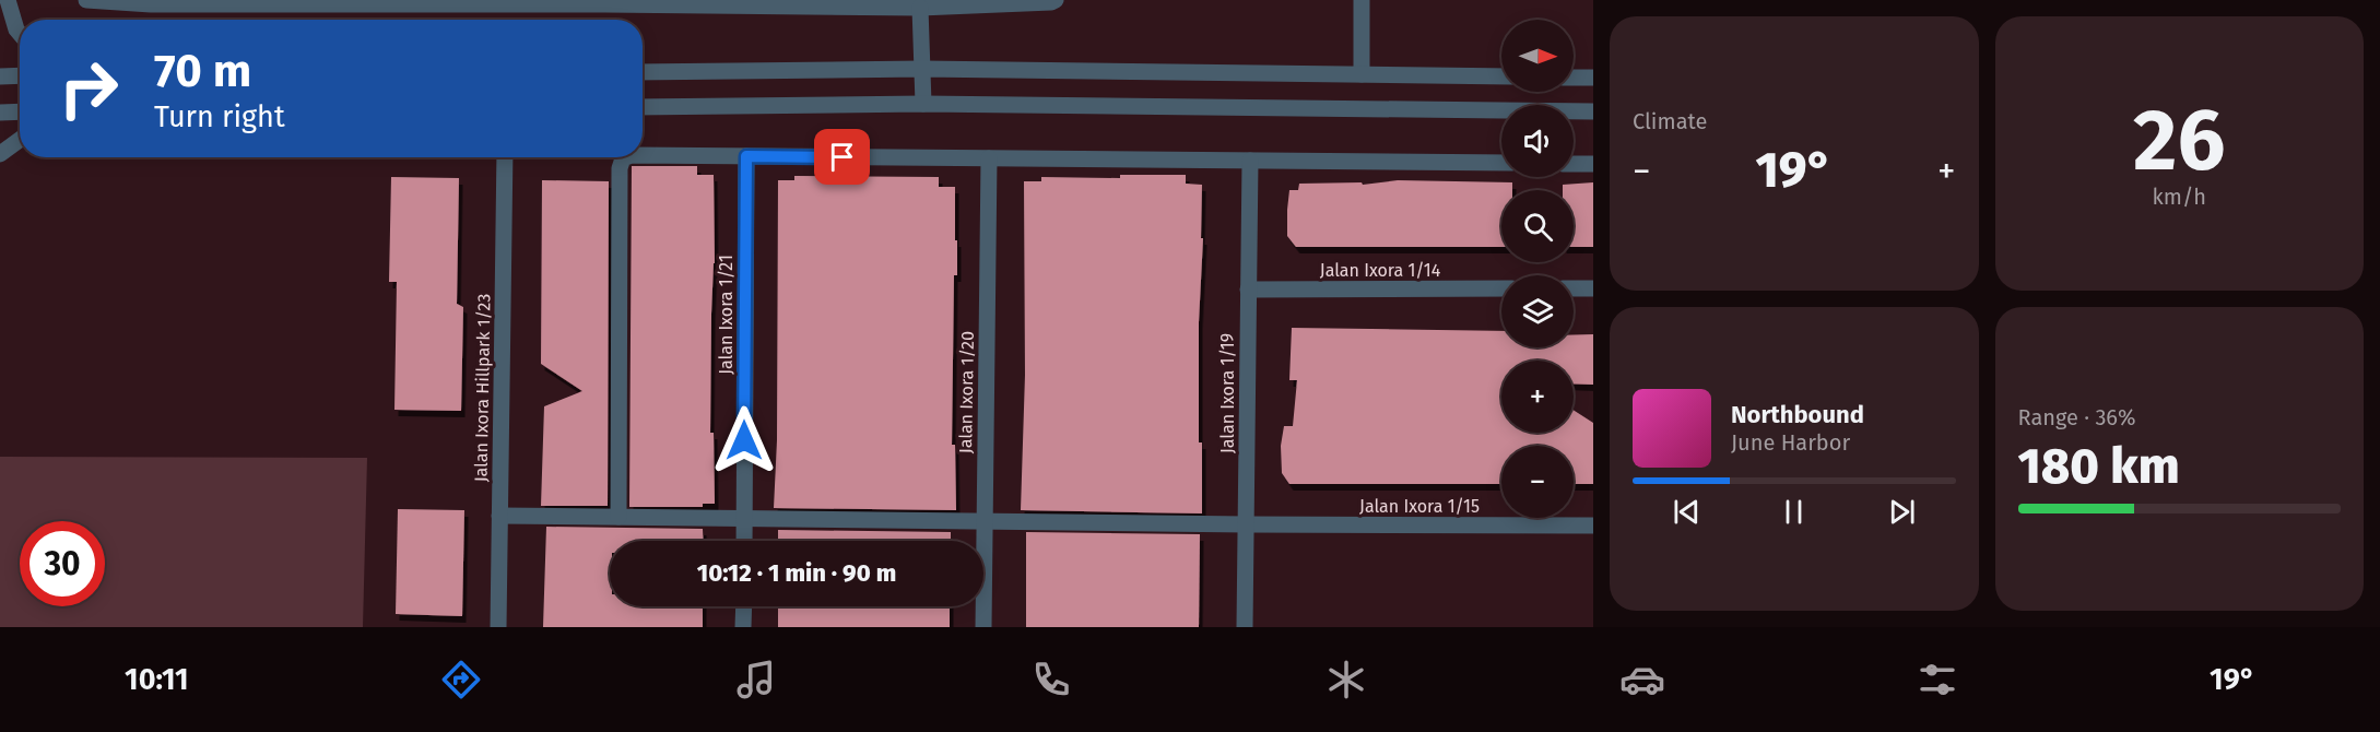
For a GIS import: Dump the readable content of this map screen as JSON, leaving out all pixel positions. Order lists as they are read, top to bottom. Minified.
{"streets":{"street":["Jalan Ixora 1/14","Jalan Ixora 1/21","Jalan Ixora Hillpark 1/23","Jalan Ixora 1/20","Jalan Ixora 1/19","Jalan Ixora 1/15"]},"crossings":[["Jalan Ixora 1/14","Jalan Ixora 1/19"],["Jalan Ixora 1/21","Jalan Ixora 1/15"],["Jalan Ixora Hillpark 1/23","Jalan Ixora 1/15"],["Jalan Ixora 1/20","Jalan Ixora 1/15"],["Jalan Ixora 1/19","Jalan Ixora 1/15"]],"north":"right","page":{"tile":["Climate",["26","km/h"],["Range · 36%","180 km"]],"map_buttons":["+","−"],"turn":["70 m","Turn right"],"heat":["−","19°","+"],"song":["Northbound","June Harbor"],"limit":"30","trip":"10:12 · 1 min · 90 m","tabs":["10:11","19°"]}}
